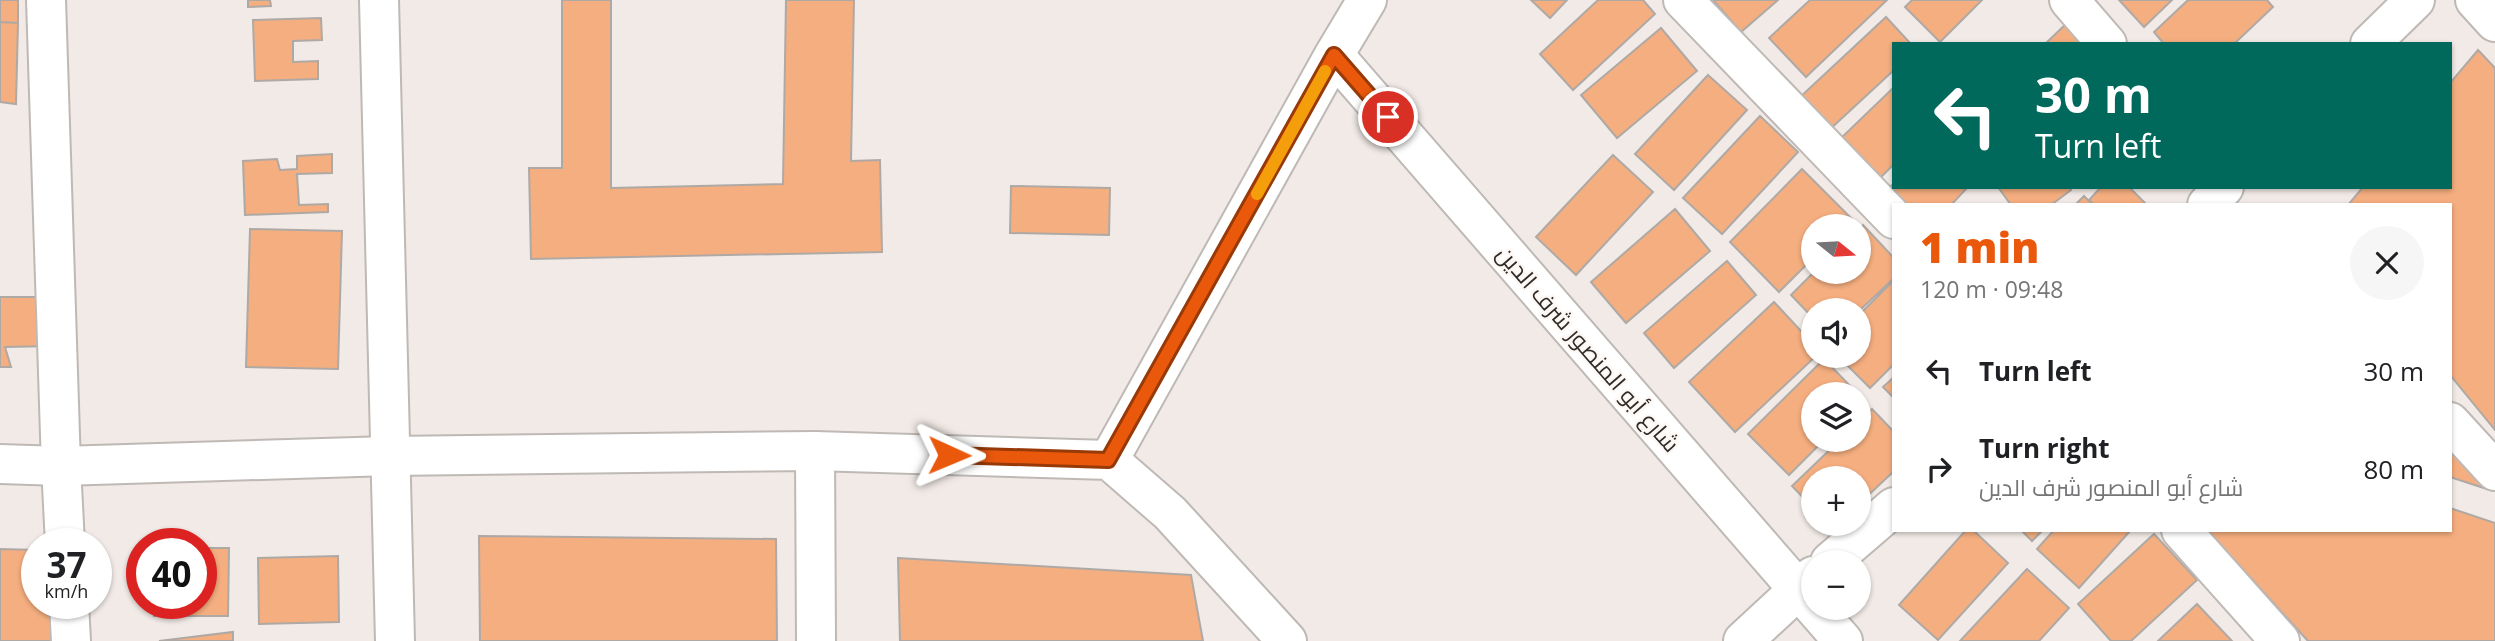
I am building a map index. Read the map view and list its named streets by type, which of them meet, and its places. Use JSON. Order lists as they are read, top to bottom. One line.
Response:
{"streets":{"street":["شارع أبو المنصور شرف الدين"]},"north":"right","page":{"turn":["30 m","Turn left"],"heading":["1 min","120 m · 09:48"],"map_buttons":["+","−"],"list":[{"name":"Turn left","value":"30 m"},{"name":"Turn right","note":"شارع أبو المنصور شرف الدين","value":"80 m"}],"speed":"37 km/h","limit":"40"}}
